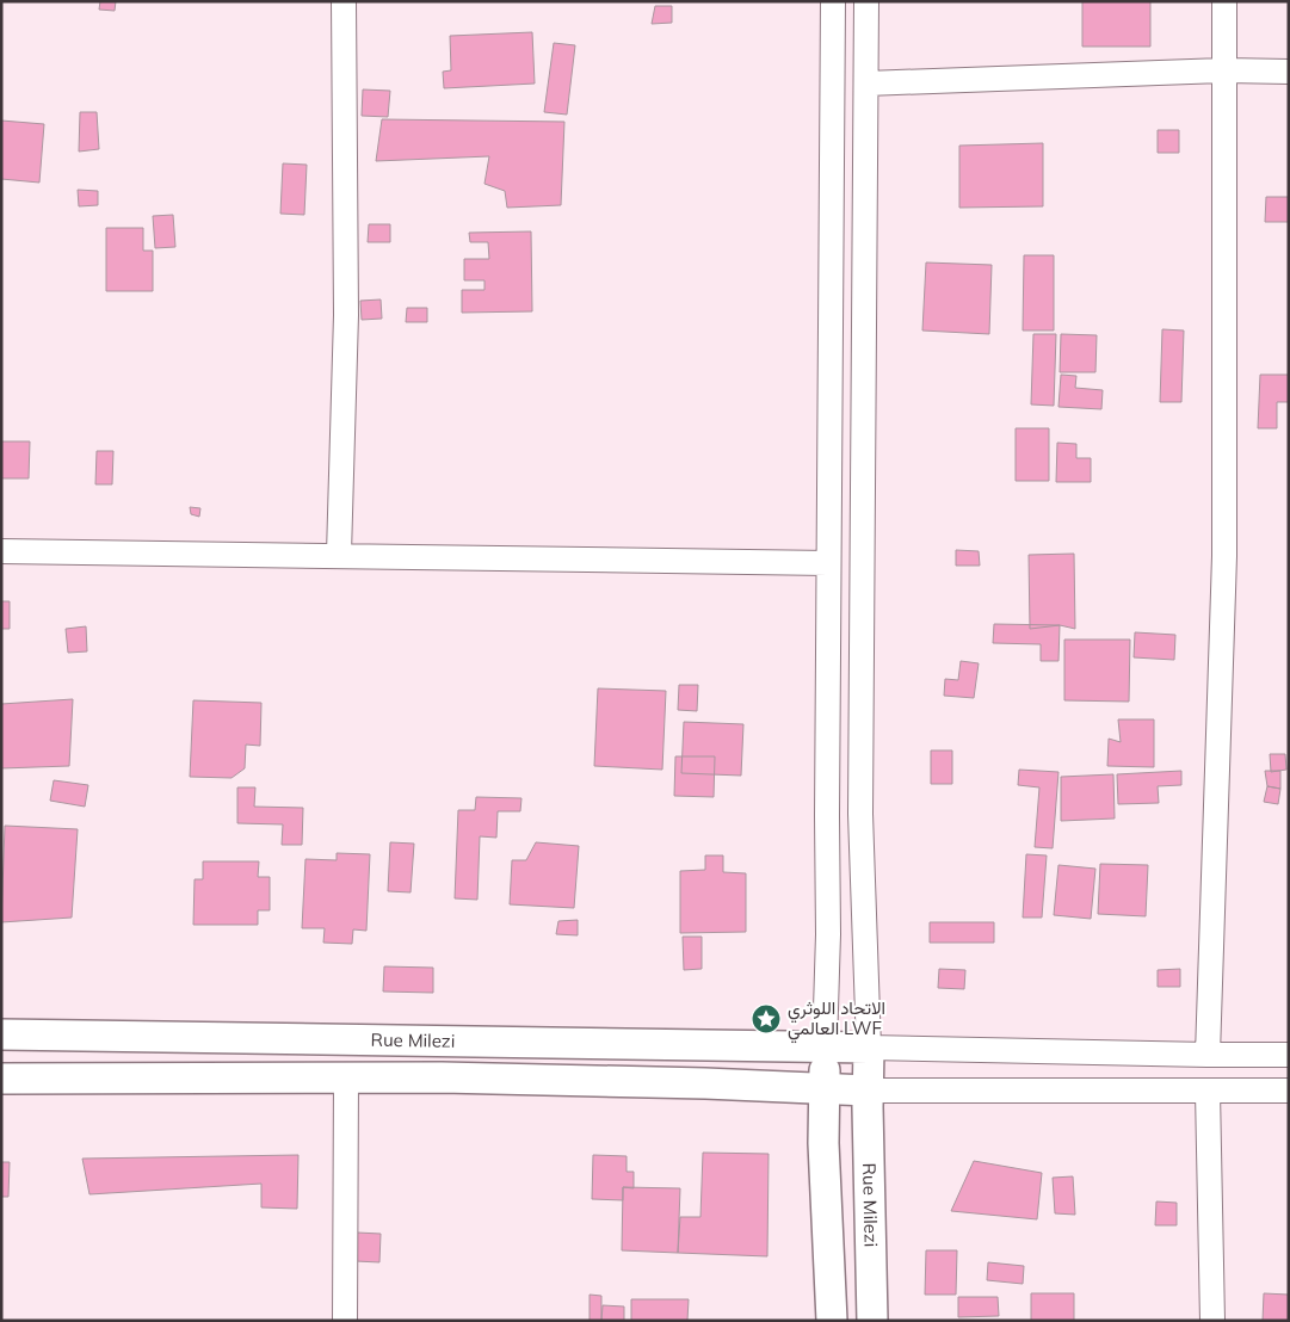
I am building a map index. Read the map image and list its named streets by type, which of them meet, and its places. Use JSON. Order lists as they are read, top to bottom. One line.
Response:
{"streets":{"street":["Rue Milezi"]},"places":{"place":["الاتحاد اللوثري العالمي LWF"]}}
